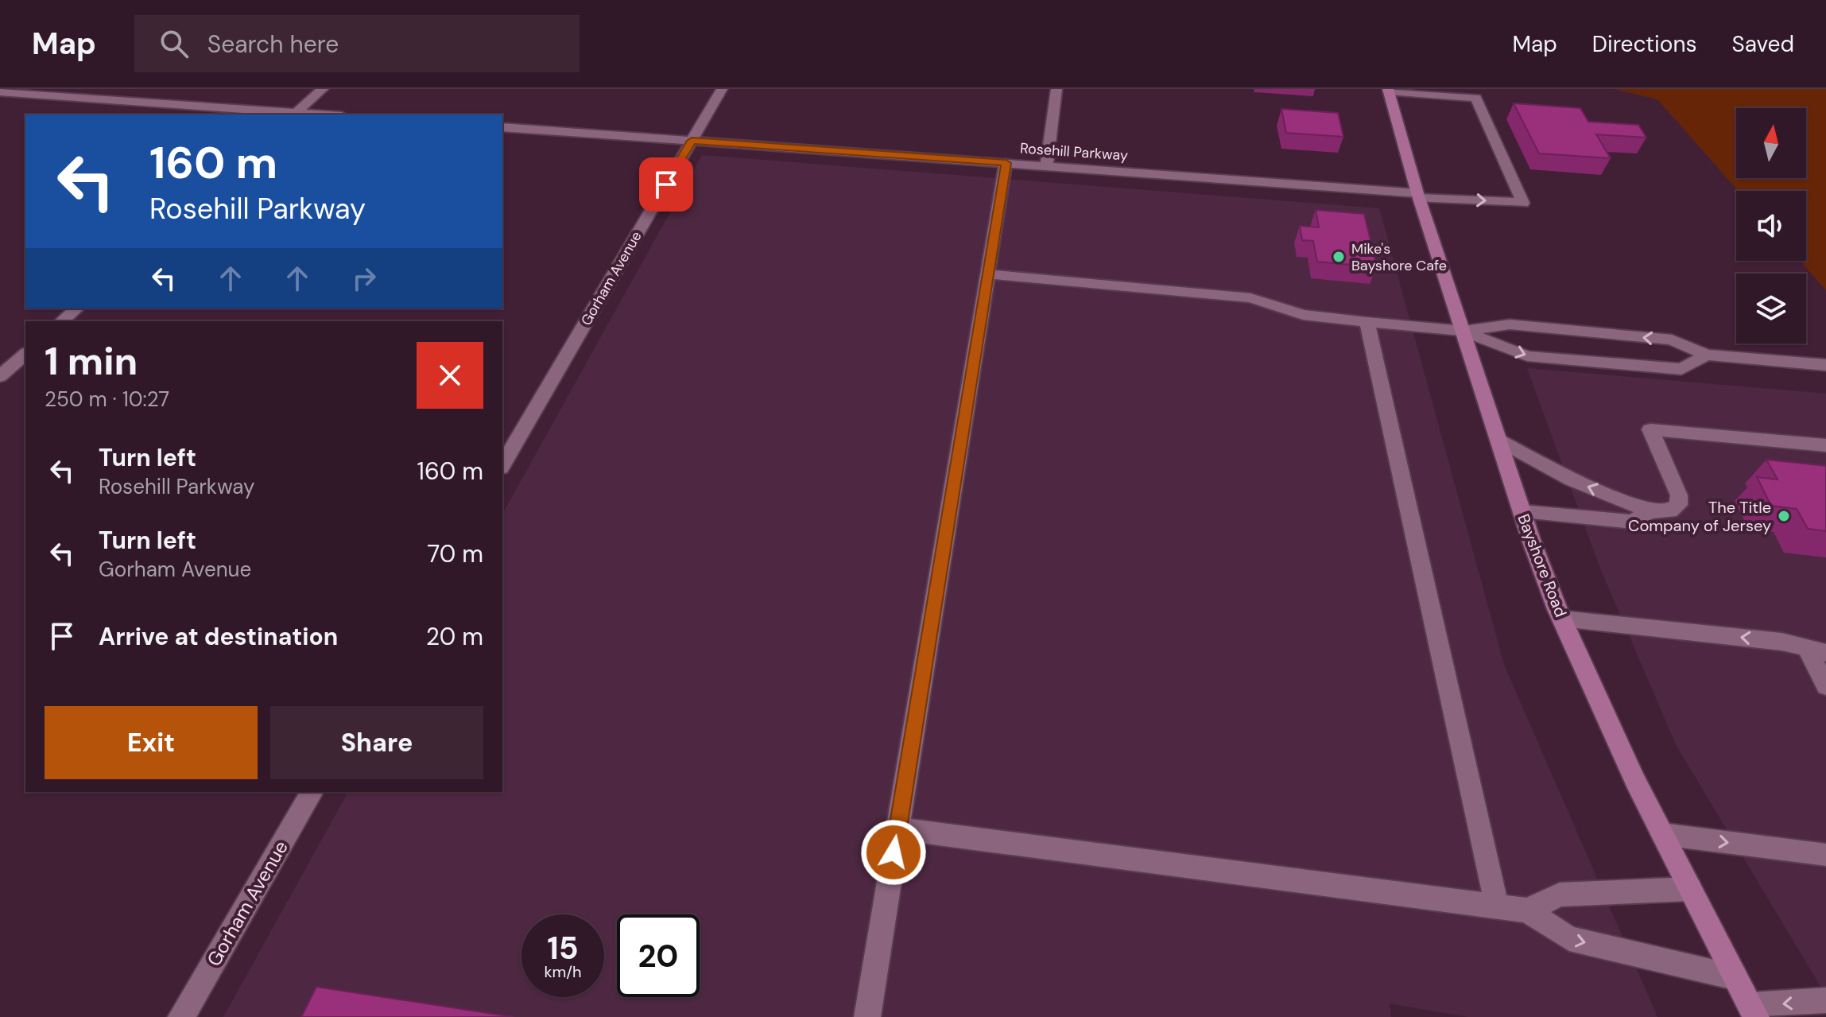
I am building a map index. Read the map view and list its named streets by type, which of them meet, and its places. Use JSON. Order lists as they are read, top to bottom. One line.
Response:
{"streets":{"main road":["Bayshore Road"],"street":["Rosehill Parkway","Gorham Avenue"]},"crossings":[["Rosehill Parkway","Gorham Avenue"],["Rosehill Parkway","Bayshore Road"]],"places":["Mike's Bayshore Cafe","The Title Company of Jersey"],"north":"top","page":{"header":"Map","search":"Search here","nav":["Map","Directions","Saved"],"turn":["160 m","Rosehill Parkway"],"heading":["1 min","250 m · 10:27"],"list":[{"name":"Turn left","note":"Rosehill Parkway","value":"160 m"},{"name":"Turn left","note":"Gorham Avenue","value":"70 m"},{"name":"Arrive at destination","value":"20 m"}],"buttons":["Exit","Share"],"speed":"15 km/h","limit":"20"}}
